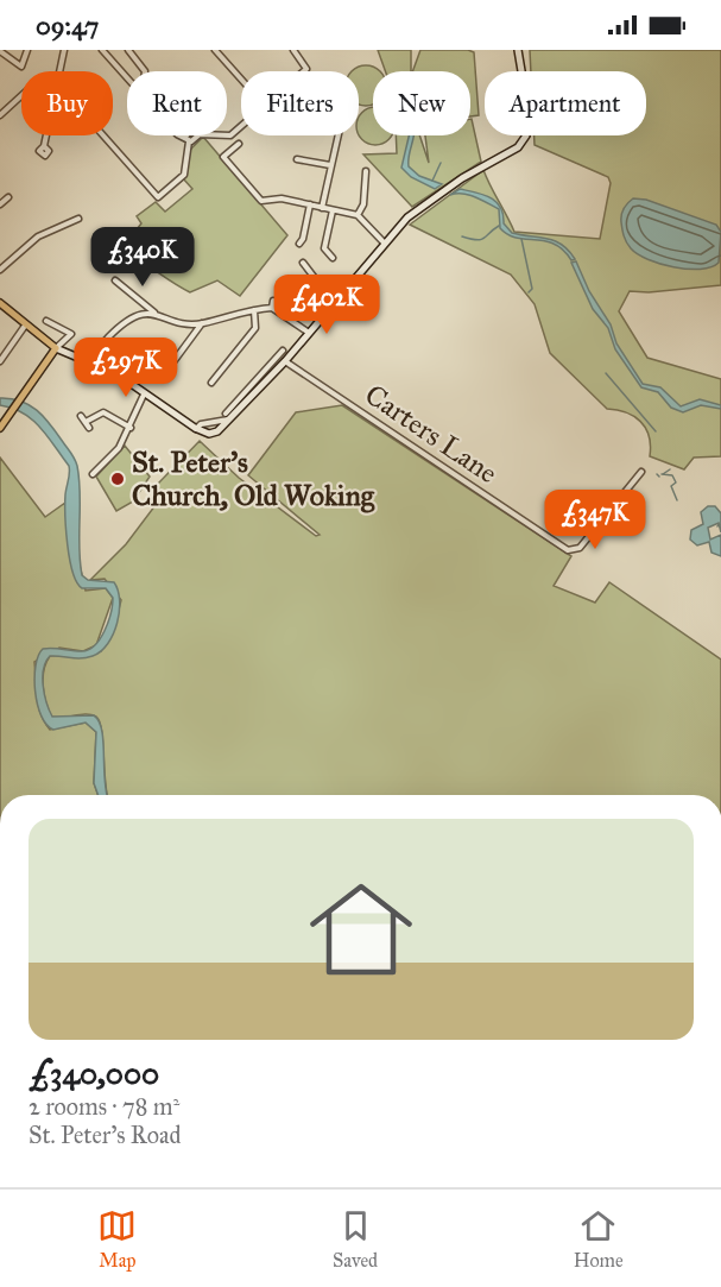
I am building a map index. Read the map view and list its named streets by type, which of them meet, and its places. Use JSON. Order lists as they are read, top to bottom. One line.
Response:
{"streets":{"street":["Carters Lane"]},"places":["St. Peter's Church, Old Woking"],"page":{"status":"09:47","chip":["Buy","Rent","Filters","New","Apartment"],"price":["£340K","£402K","£297K","£347K"],"list":[{"name":"£340,000","note":"2 rooms · 78 m² · St. Peter's Road"}],"tabs":["Map","Saved","Home"]}}
